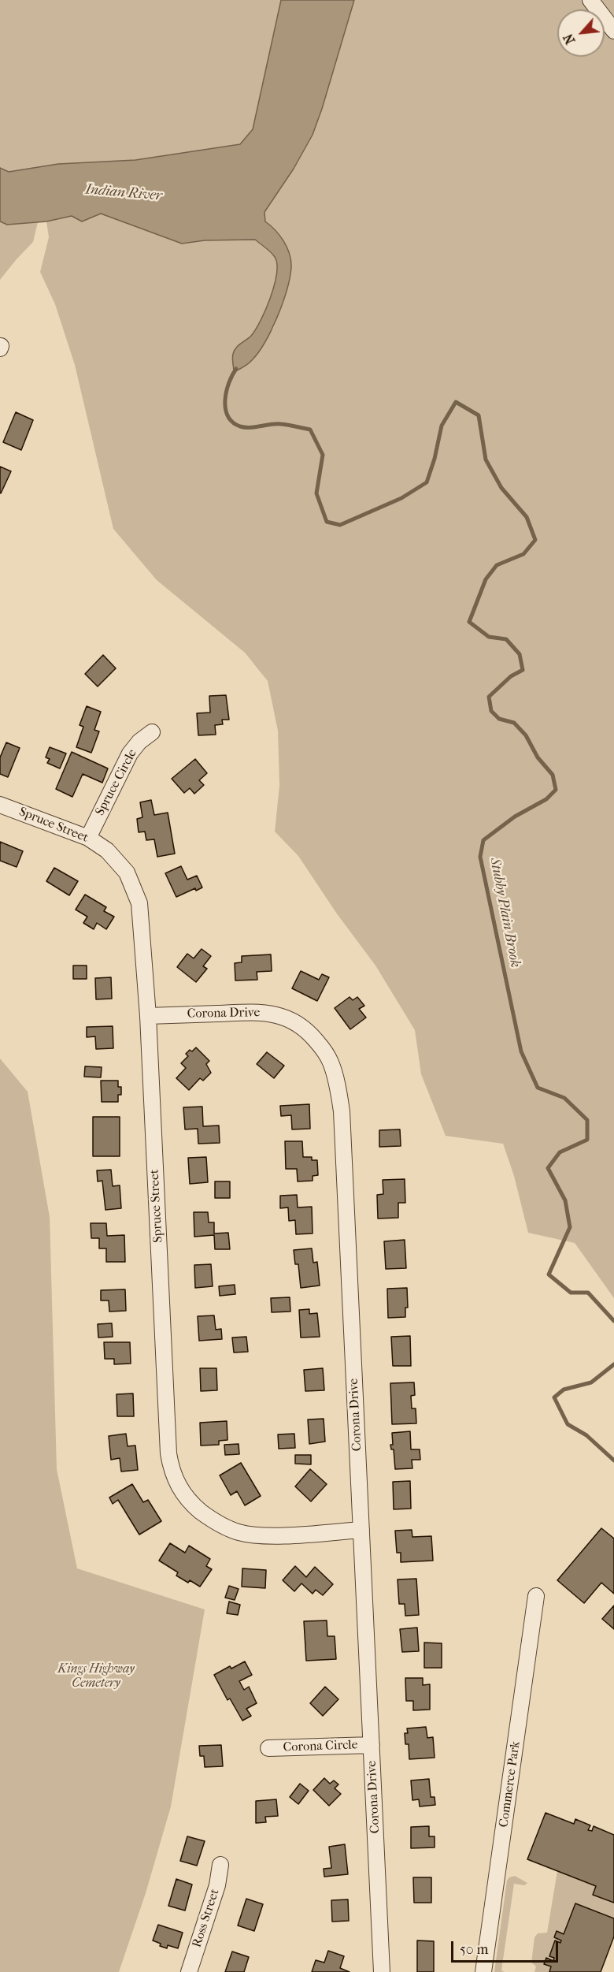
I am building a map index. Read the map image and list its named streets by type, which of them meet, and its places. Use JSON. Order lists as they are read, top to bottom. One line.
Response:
{"streets":{"street":["Spruce Circle","Spruce Street","Corona Drive","Corona Circle","Commerce Park","Ross Street"]},"crossings":[["Spruce Circle","Spruce Street"],["Spruce Street","Corona Drive"],["Corona Drive","Corona Circle"]],"water":["Indian River","Stubby Plain Brook"],"parks":["Kings Highway Cemetery"],"scale_bar":"50 m","north":"bottom left"}
